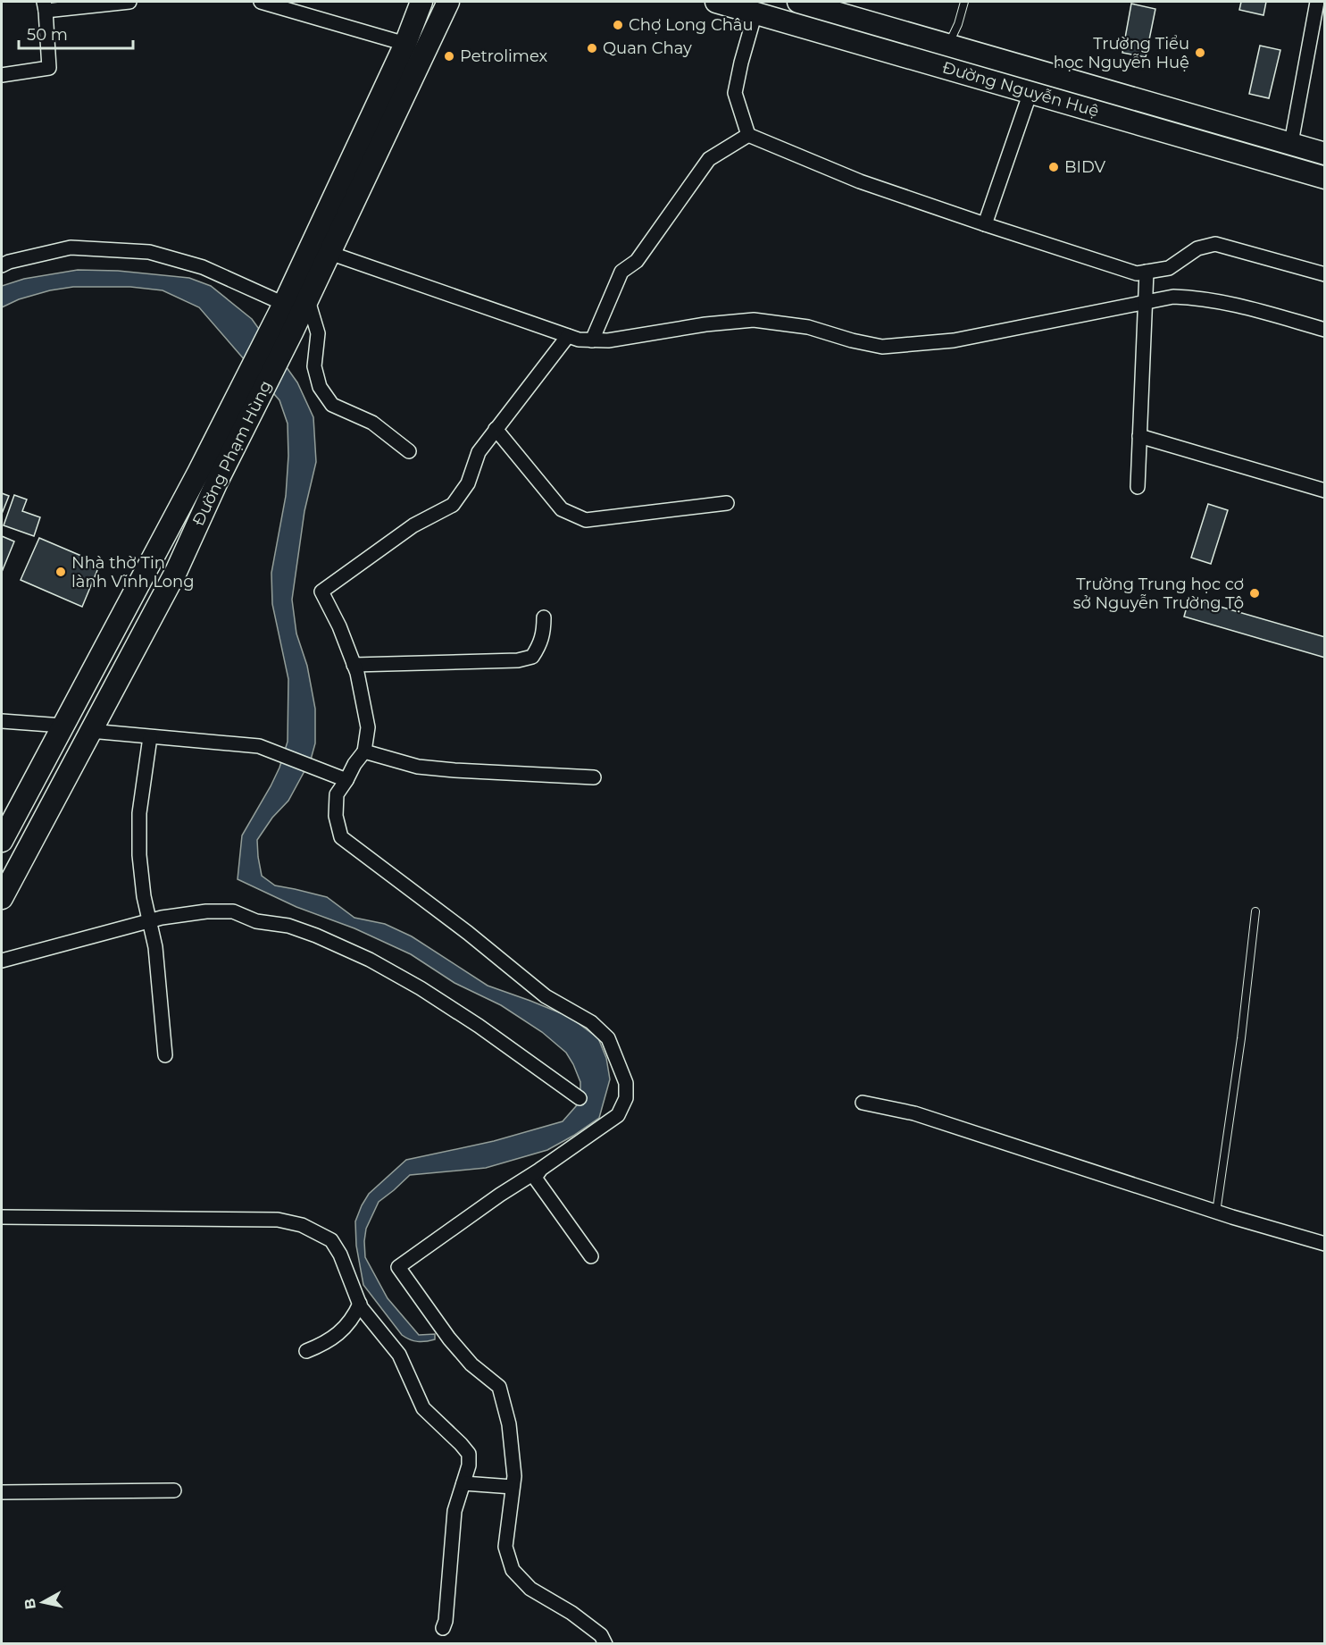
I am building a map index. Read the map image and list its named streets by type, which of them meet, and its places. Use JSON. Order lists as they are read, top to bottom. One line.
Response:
{"streets":{"main road":["Đường Nguyễn Huệ","Đường Phạm Hùng"]},"places":["Chợ Long Châu","Quan Chay","Trường Tiểu học Nguyễn Huệ","Petrolimex","BIDV","Nhà thờ Tin lành Vĩnh Long","Trường Trung học cơ sở Nguyễn Trường Tộ"],"scale_bar":"50 m","north":"left"}
